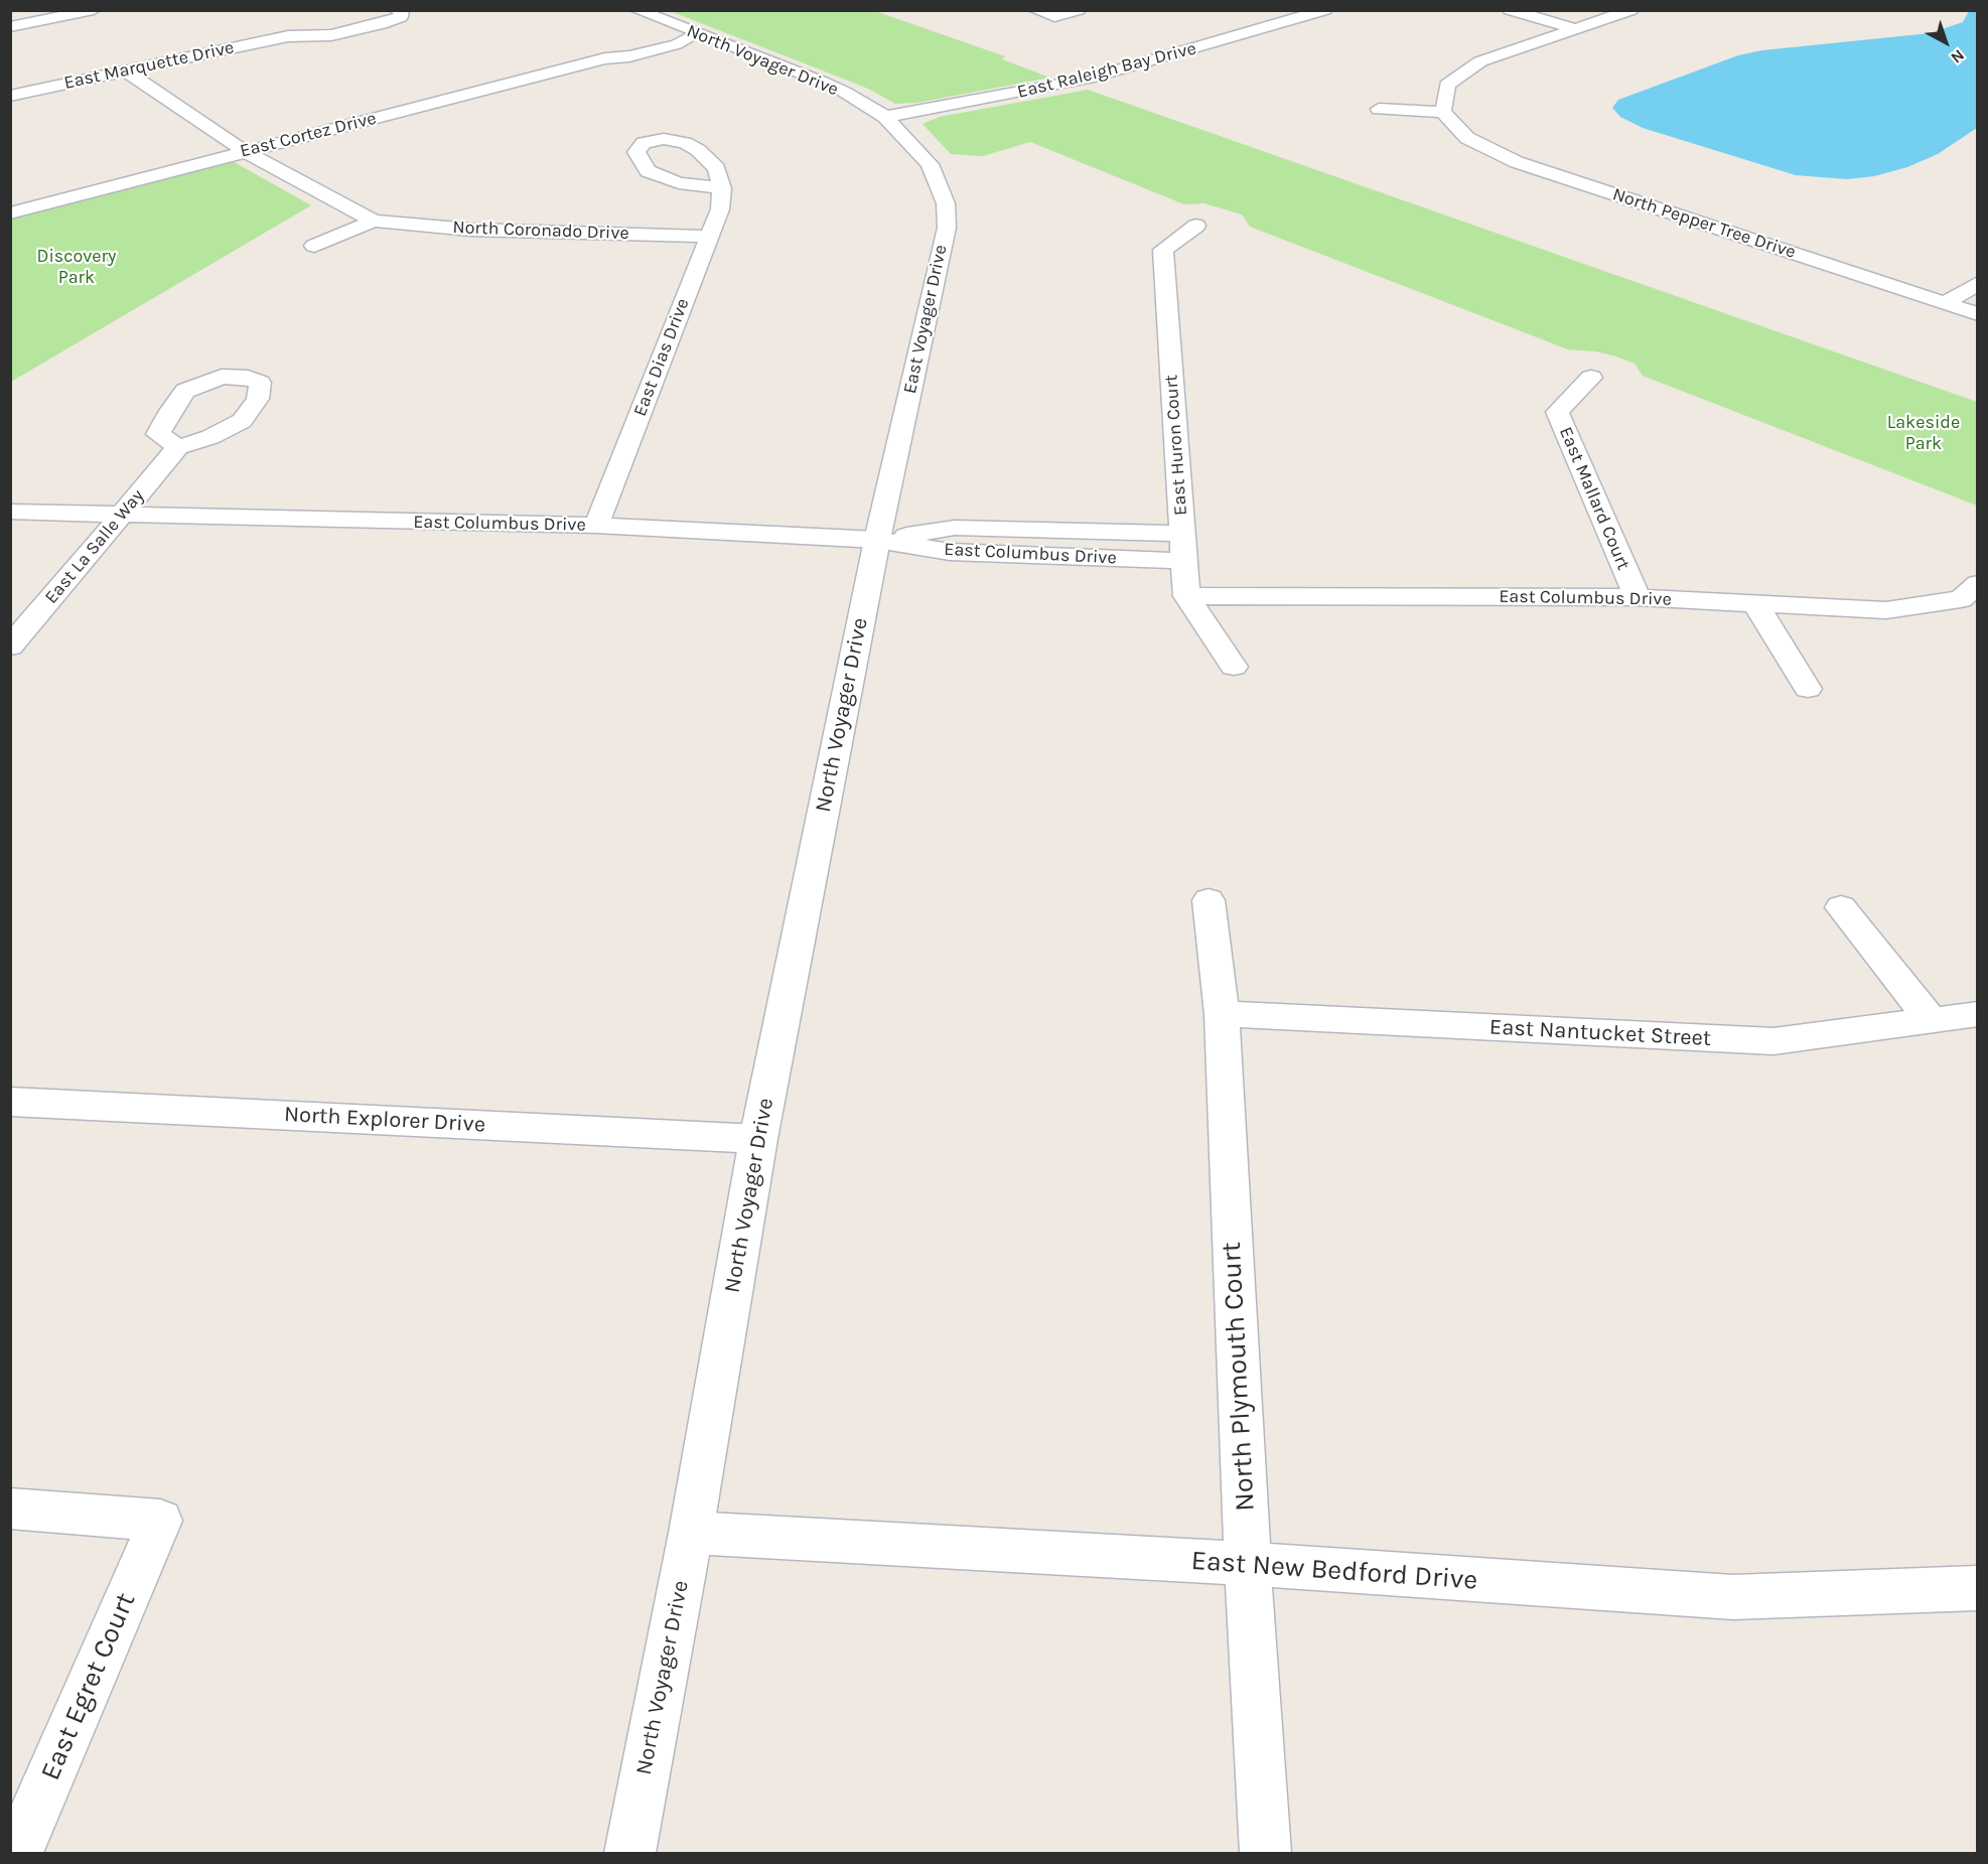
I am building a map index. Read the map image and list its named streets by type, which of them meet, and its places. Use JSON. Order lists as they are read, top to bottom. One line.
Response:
{"streets":{"street":["North Voyager Drive","East Marquette Drive","East Raleigh Bay Drive","East Cortez Drive","North Pepper Tree Drive","North Coronado Drive","East Voyager Drive","East Dias Drive","East Huron Court","East Mallard Court","East Columbus Drive","East La Salle Way","East Nantucket Street","North Explorer Drive","North Plymouth Court","East New Bedford Drive","East Egret Court"]},"crossings":[["North Voyager Drive","East Raleigh Bay Drive"],["North Voyager Drive","East Cortez Drive"],["North Voyager Drive","East Voyager Drive"],["North Voyager Drive","East Columbus Drive"],["North Voyager Drive","North Explorer Drive"],["North Voyager Drive","East New Bedford Drive"],["East Marquette Drive","North Coronado Drive"],["East Raleigh Bay Drive","East Voyager Drive"],["East Cortez Drive","North Coronado Drive"],["North Coronado Drive","East Dias Drive"],["East Voyager Drive","East Columbus Drive"],["East Dias Drive","East Columbus Drive"],["East Huron Court","East Columbus Drive"],["East Mallard Court","East Columbus Drive"],["East Columbus Drive","East La Salle Way"],["East Nantucket Street","North Plymouth Court"],["North Plymouth Court","East New Bedford Drive"]],"parks":["Discovery Park","Lakeside Park"],"north":"bottom right"}
